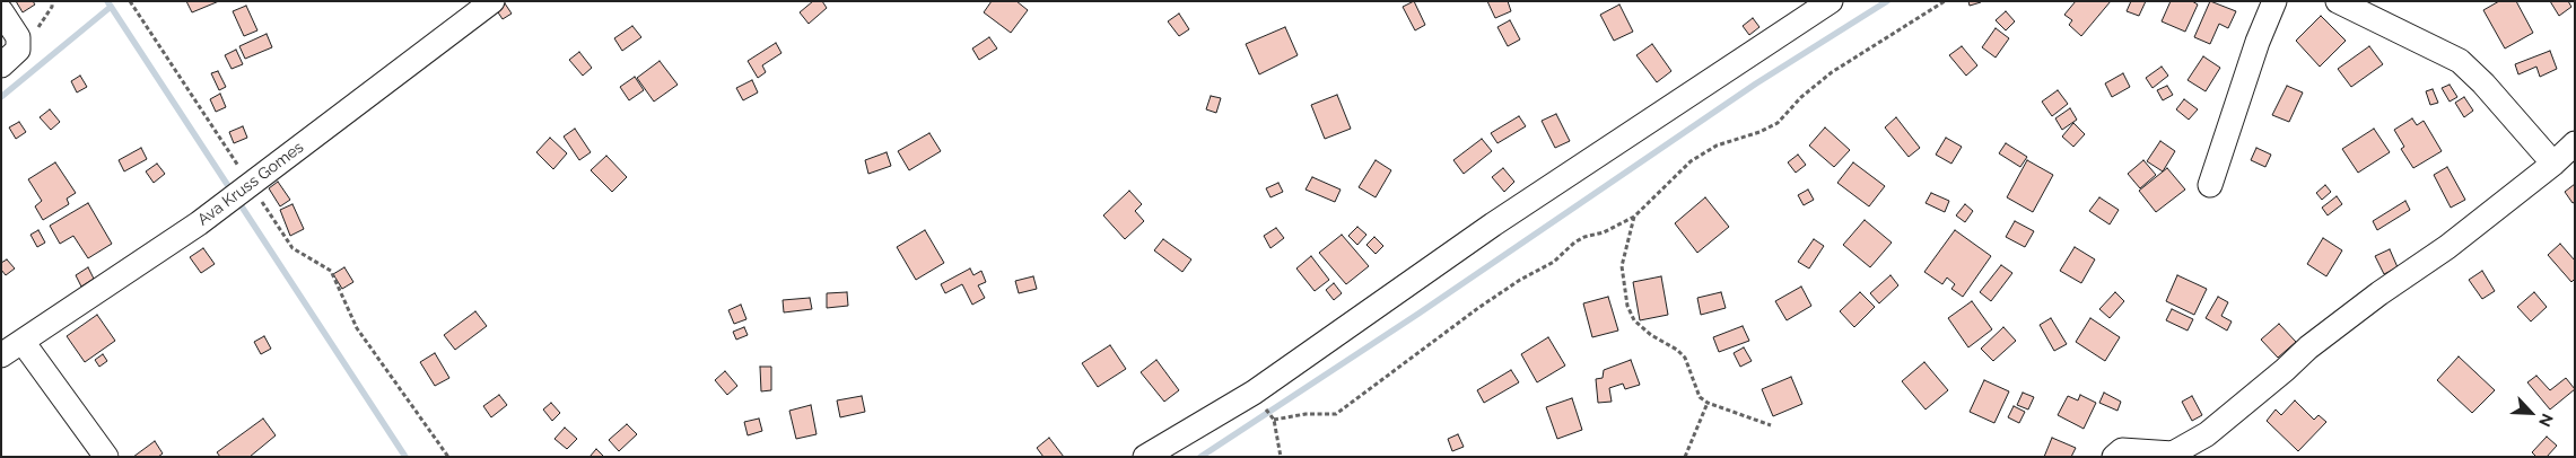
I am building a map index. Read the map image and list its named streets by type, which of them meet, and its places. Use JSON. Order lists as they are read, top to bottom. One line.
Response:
{"streets":{"street":["Ava Kruss Gomes"]},"north":"bottom right"}
